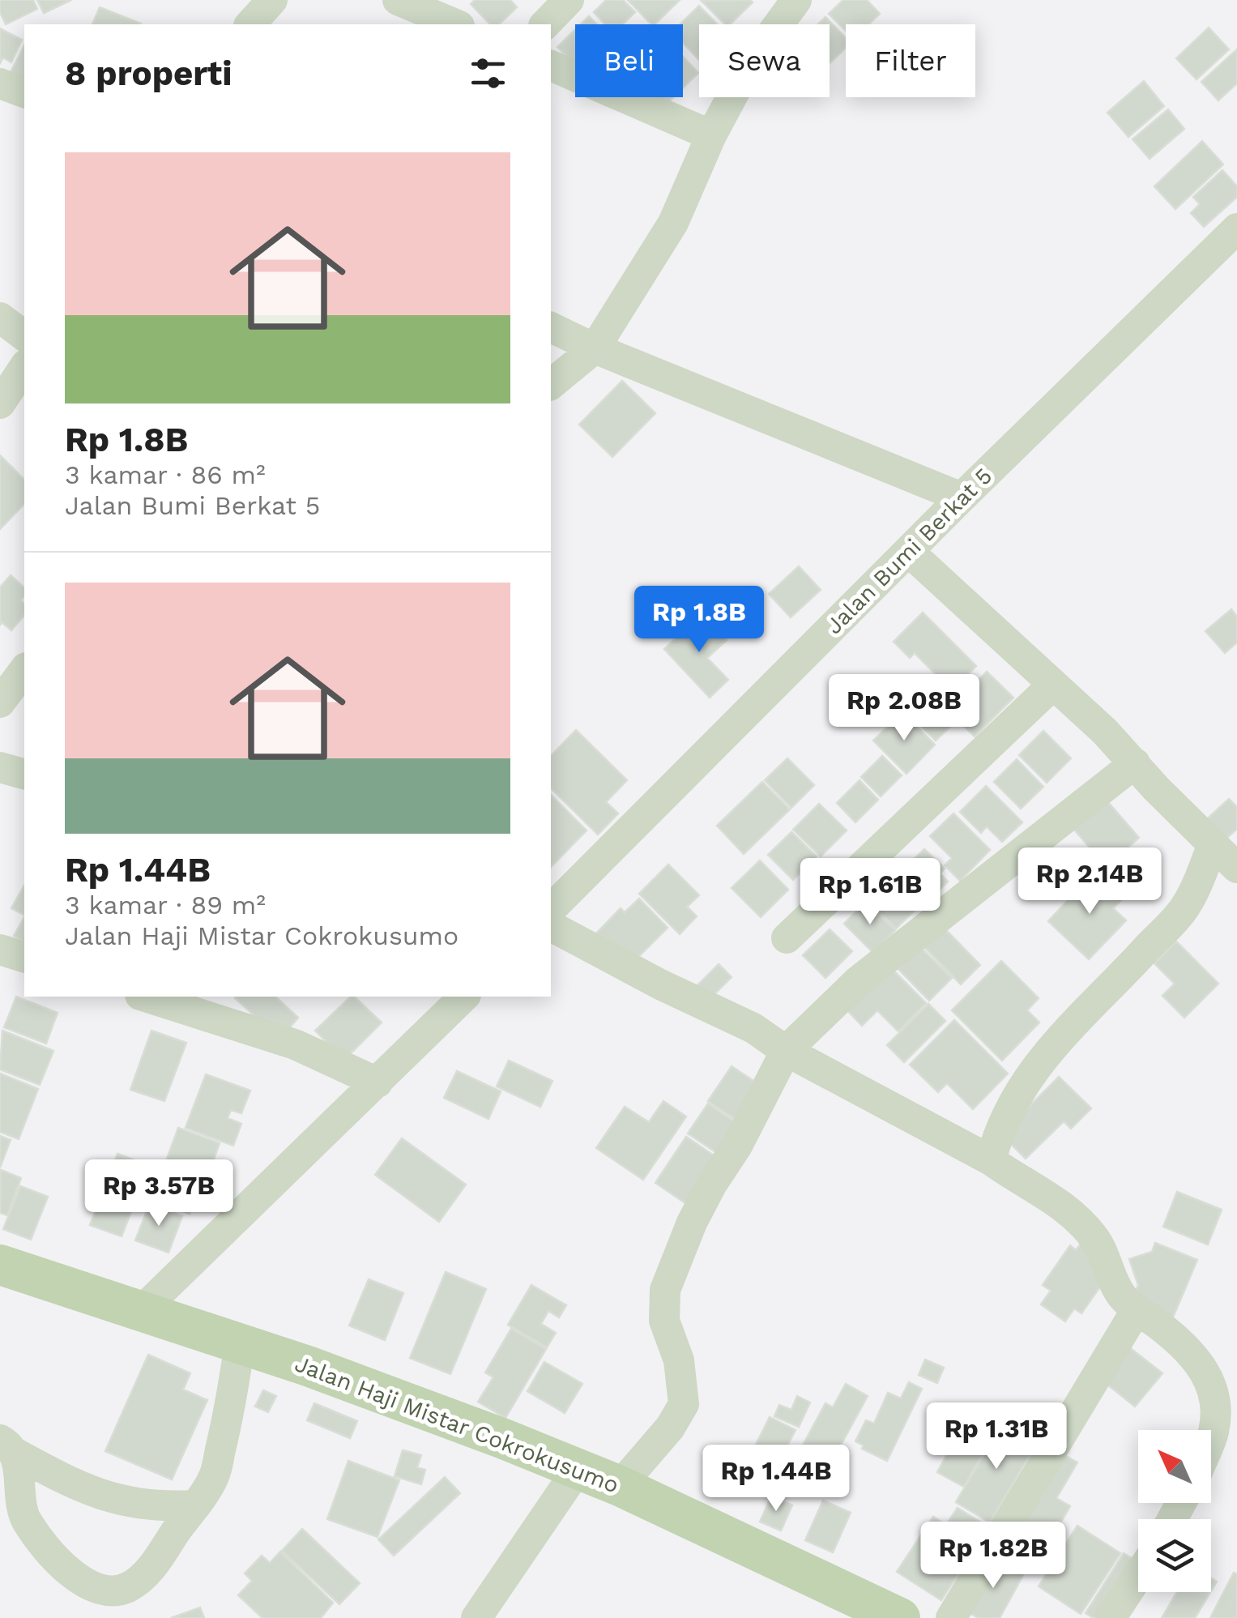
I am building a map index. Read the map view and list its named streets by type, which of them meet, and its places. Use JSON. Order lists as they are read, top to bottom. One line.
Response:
{"streets":{"main road":["Jalan Haji Mistar Cokrokusumo"],"street":["Jalan Bumi Berkat 5"]},"north":"top left","page":{"chip":["Beli","Sewa","Filter"],"heading":"8 properti","list":[{"name":"Rp 1.8B","note":"3 kamar · 86 m² · Jalan Bumi Berkat 5"},{"name":"Rp 1.44B","note":"3 kamar · 89 m² · Jalan Haji Mistar Cokrokusumo"}],"price":["Rp 1.8B","Rp 2.08B","Rp 2.14B","Rp 1.61B","Rp 3.57B","Rp 1.31B","Rp 1.44B","Rp 1.82B"]}}
